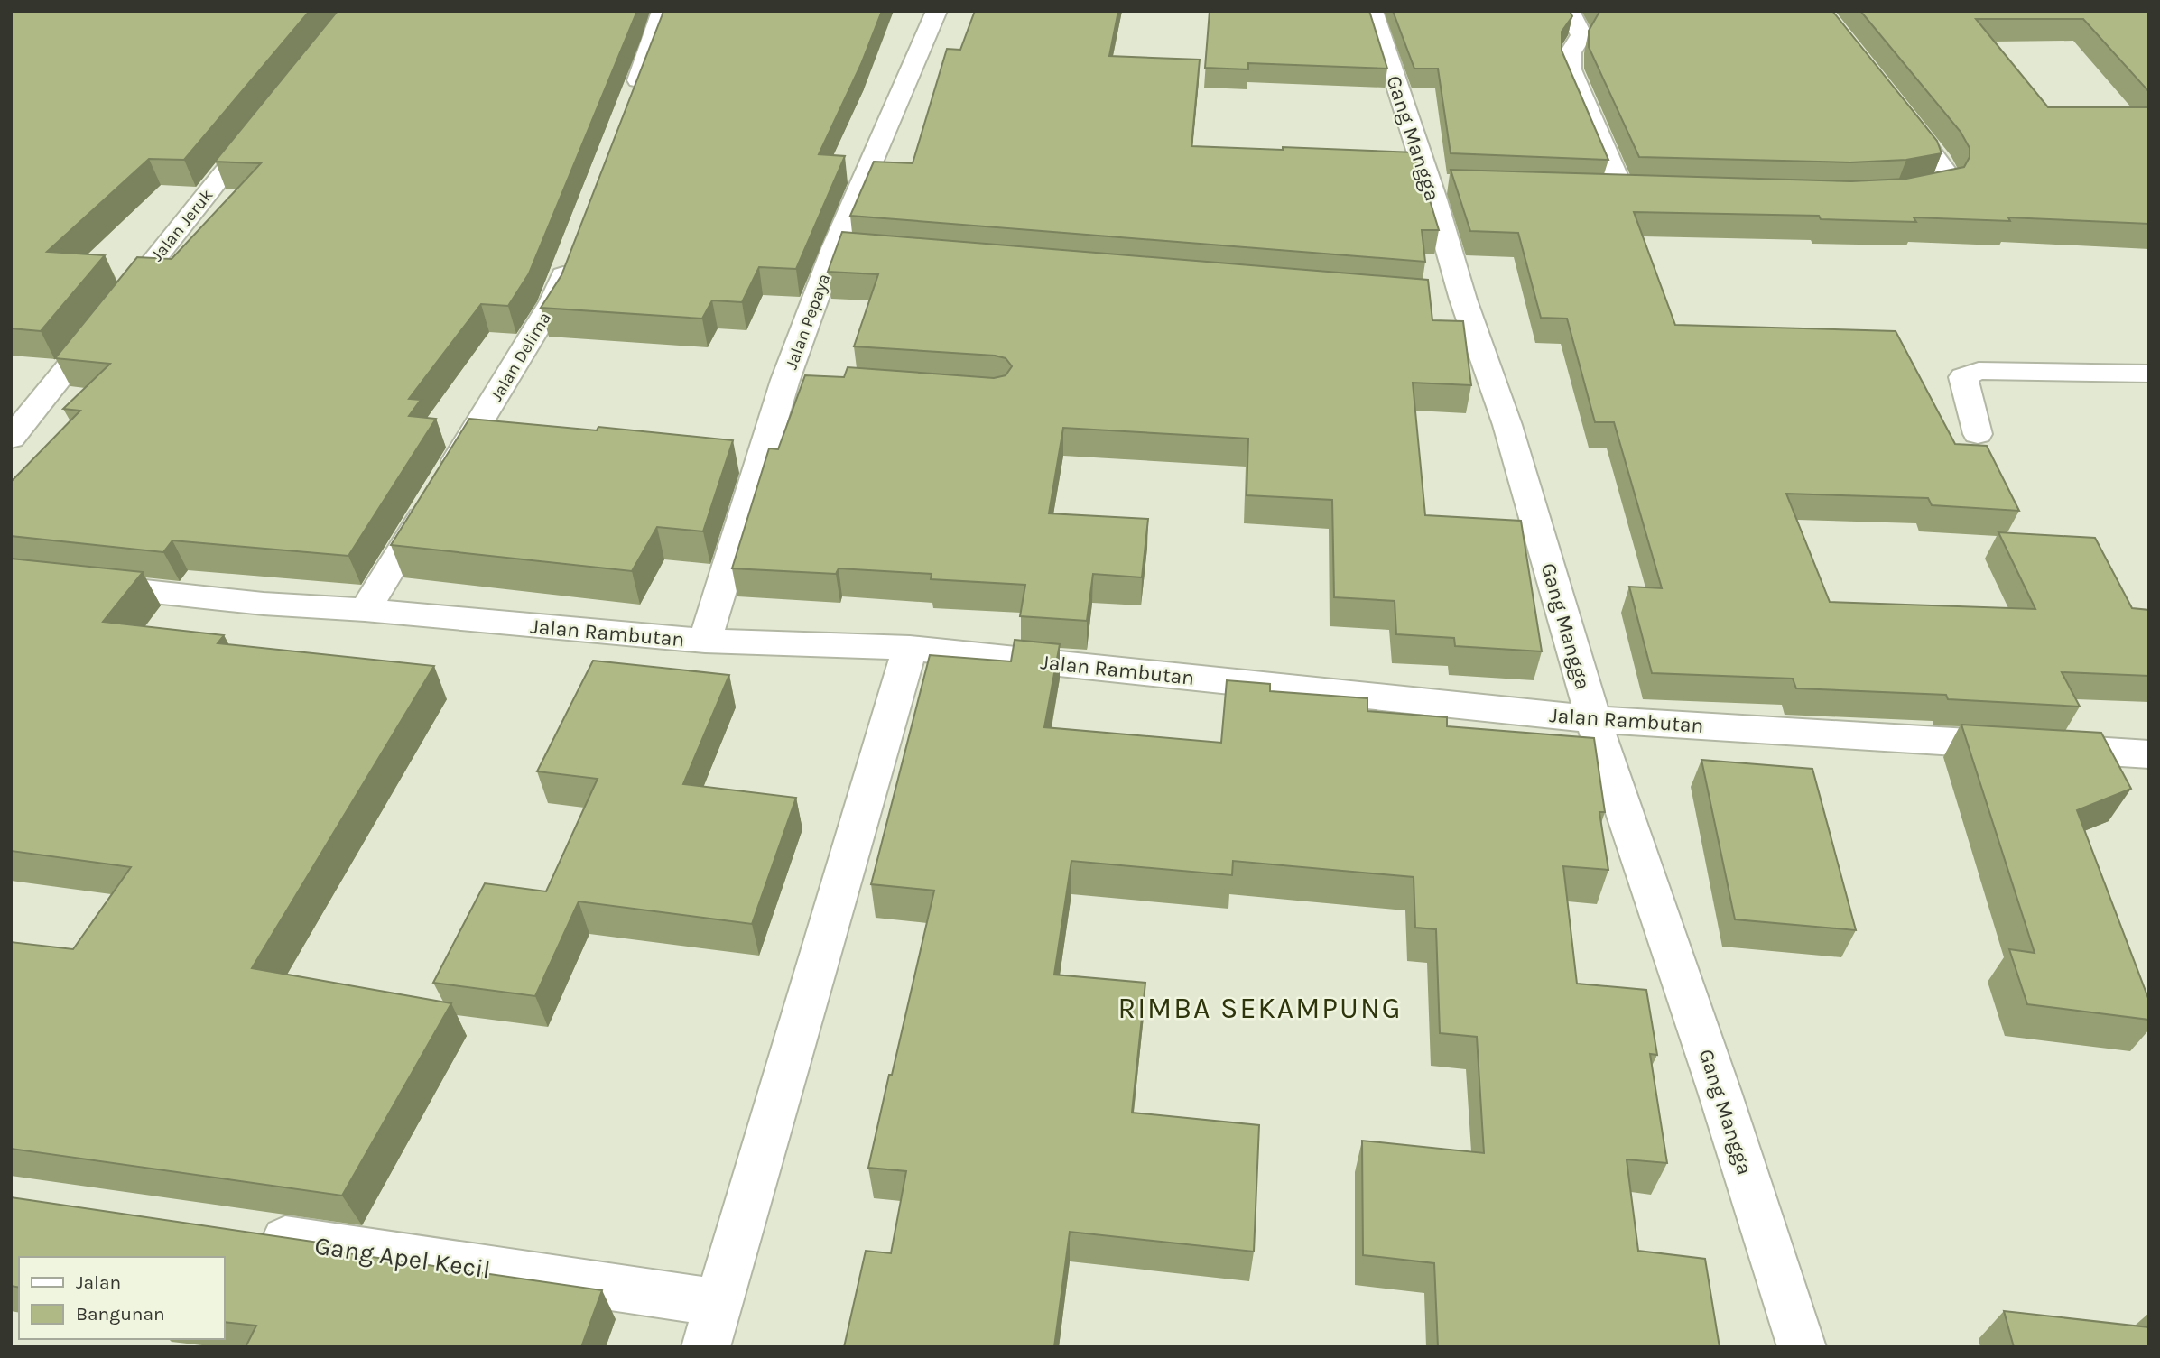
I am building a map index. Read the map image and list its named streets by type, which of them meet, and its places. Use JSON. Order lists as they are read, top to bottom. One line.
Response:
{"streets":{"street":["Gang Mangga","Jalan Jeruk","Jalan Pepaya","Jalan Delima","Jalan Rambutan","Gang Apel Kecil"]},"crossings":[["Gang Mangga","Jalan Rambutan"],["Jalan Pepaya","Jalan Rambutan"],["Jalan Delima","Jalan Rambutan"]],"districts":["RIMBA SEKAMPUNG"],"legend":["Jalan","Bangunan"]}
